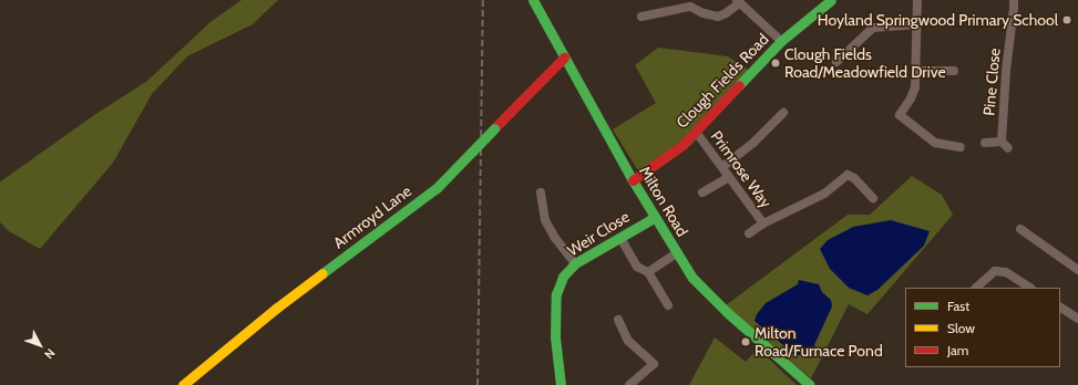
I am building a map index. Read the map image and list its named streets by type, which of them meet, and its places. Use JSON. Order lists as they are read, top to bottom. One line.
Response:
{"streets":{"street":["Clough Fields Road","Pine Close","Primrose Way","Milton Road","Armroyd Lane","Weir Close"]},"crossings":[["Clough Fields Road","Primrose Way"],["Clough Fields Road","Milton Road"],["Milton Road","Armroyd Lane"],["Milton Road","Weir Close"]],"places":["Hoyland Springwood Primary School","Clough Fields Road/Meadowfield Drive","Milton Road/Furnace Pond"],"legend":["Fast","Slow","Jam"],"north":"bottom right"}
